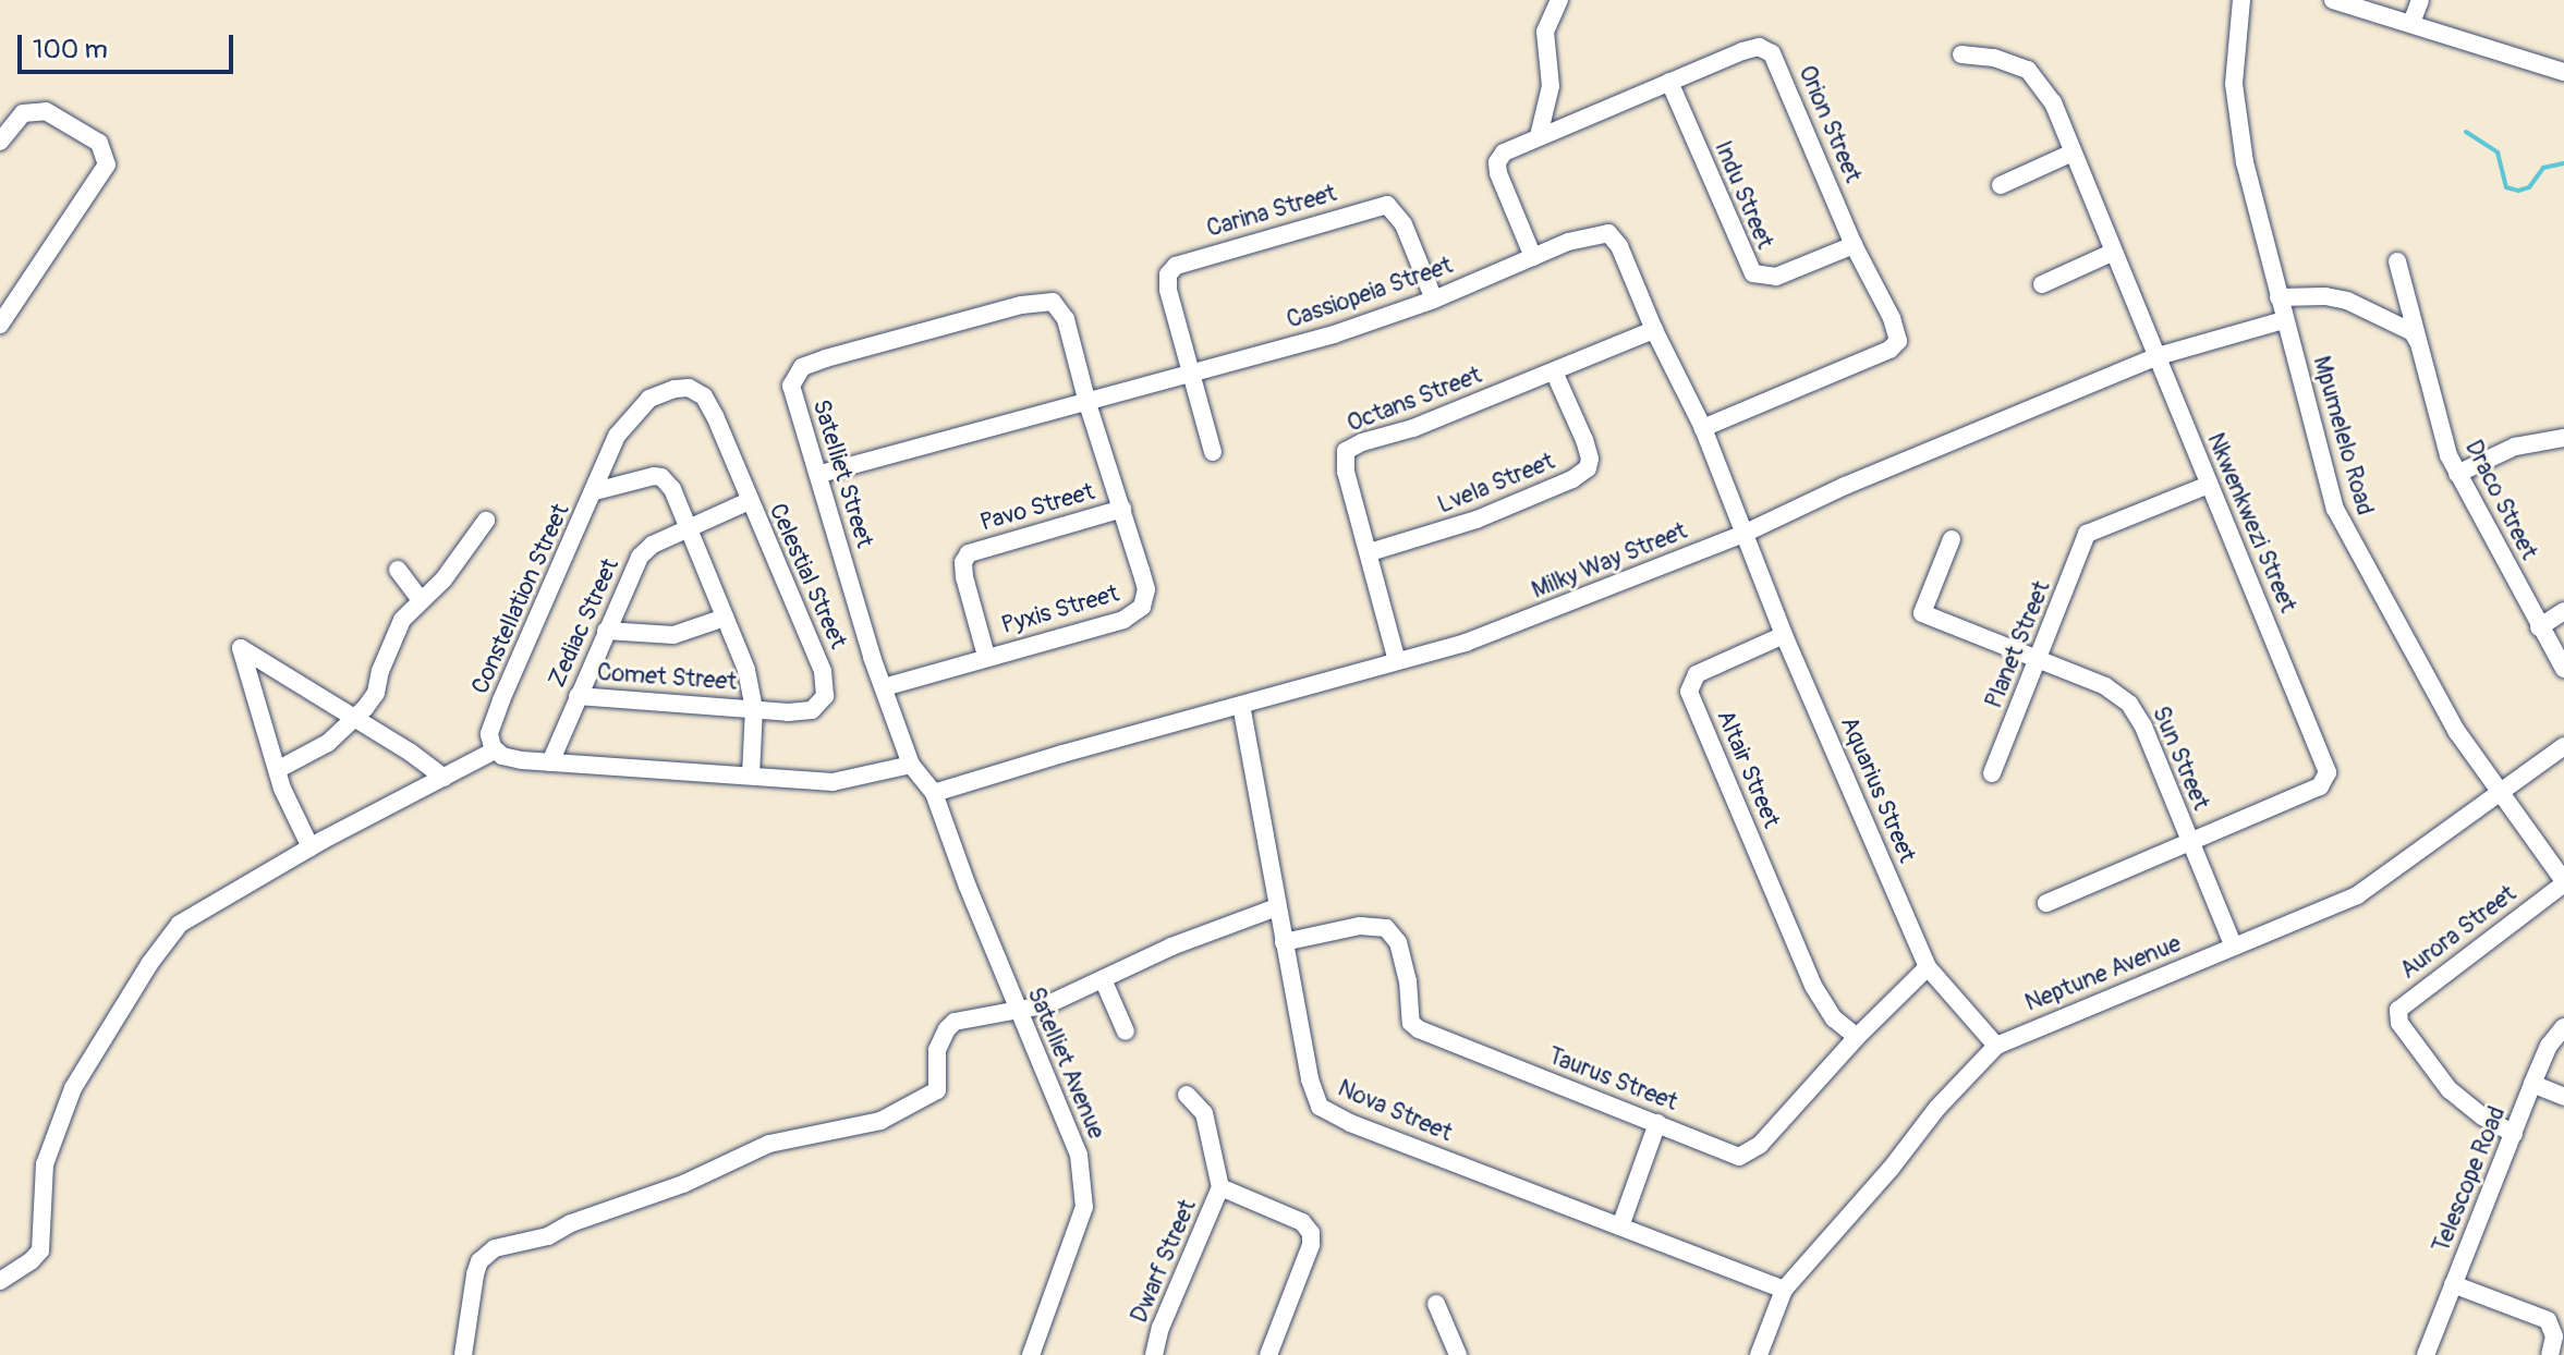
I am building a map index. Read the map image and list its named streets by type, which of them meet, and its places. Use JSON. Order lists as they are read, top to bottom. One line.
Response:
{"streets":{"street":["Orion Street","Indu Street","Carina Street","Cassiopeia Street","Octans Street","Mpumelelo Road","Satelliet Street","Lvela Street","Draco Street","Pavo Street","Nkwenkwezi Street","Milky Way Street","Celestial Street","Constellation Street","Pyxis Street","Zediac Street","Planet Street","Comet Street","Sun Street","Altair Street","Aquarius Street","Aurora Street","Neptune Avenue","Satelliet Avenue","Taurus Street","Nova Street","Telescope Road","Dwarf Street"]},"crossings":[["Orion Street","Indu Street"],["Orion Street","Cassiopeia Street"],["Carina Street","Cassiopeia Street"],["Cassiopeia Street","Octans Street"],["Cassiopeia Street","Satelliet Street"],["Cassiopeia Street","Milky Way Street"],["Cassiopeia Street","Pyxis Street"],["Cassiopeia Street","Aquarius Street"],["Octans Street","Lvela Street"],["Octans Street","Milky Way Street"],["Mpumelelo Road","Milky Way Street"],["Mpumelelo Road","Aurora Street"],["Mpumelelo Road","Neptune Avenue"],["Satelliet Street","Milky Way Street"],["Satelliet Street","Pyxis Street"],["Satelliet Street","Satelliet Avenue"],["Pavo Street","Pyxis Street"],["Nkwenkwezi Street","Milky Way Street"],["Nkwenkwezi Street","Planet Street"],["Nkwenkwezi Street","Sun Street"],["Milky Way Street","Aquarius Street"],["Milky Way Street","Satelliet Avenue"],["Milky Way Street","Nova Street"],["Celestial Street","Constellation Street"],["Celestial Street","Zediac Street"],["Celestial Street","Comet Street"],["Constellation Street","Zediac Street"],["Constellation Street","Comet Street"],["Zediac Street","Comet Street"],["Planet Street","Sun Street"],["Sun Street","Neptune Avenue"],["Altair Street","Aquarius Street"],["Altair Street","Taurus Street"],["Aquarius Street","Neptune Avenue"],["Aquarius Street","Taurus Street"],["Aurora Street","Telescope Road"],["Neptune Avenue","Nova Street"],["Taurus Street","Nova Street"]],"scale_bar":"100 m"}
